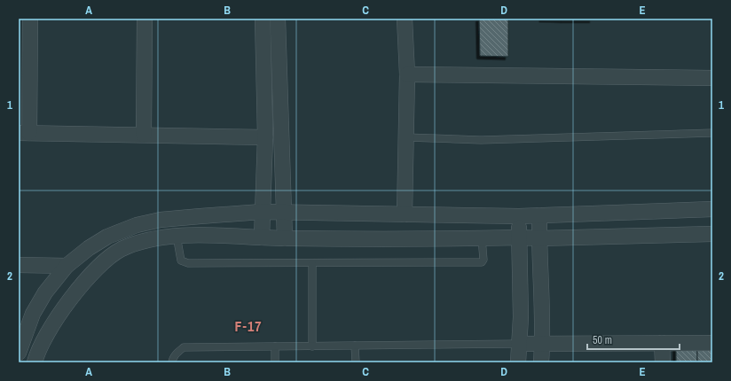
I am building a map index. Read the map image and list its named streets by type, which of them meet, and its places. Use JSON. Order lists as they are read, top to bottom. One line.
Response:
{"districts":["F-17"],"scale_bar":"50 m","grid":{"columns":["A","B","C","D","E"],"rows":["1","2"]}}
